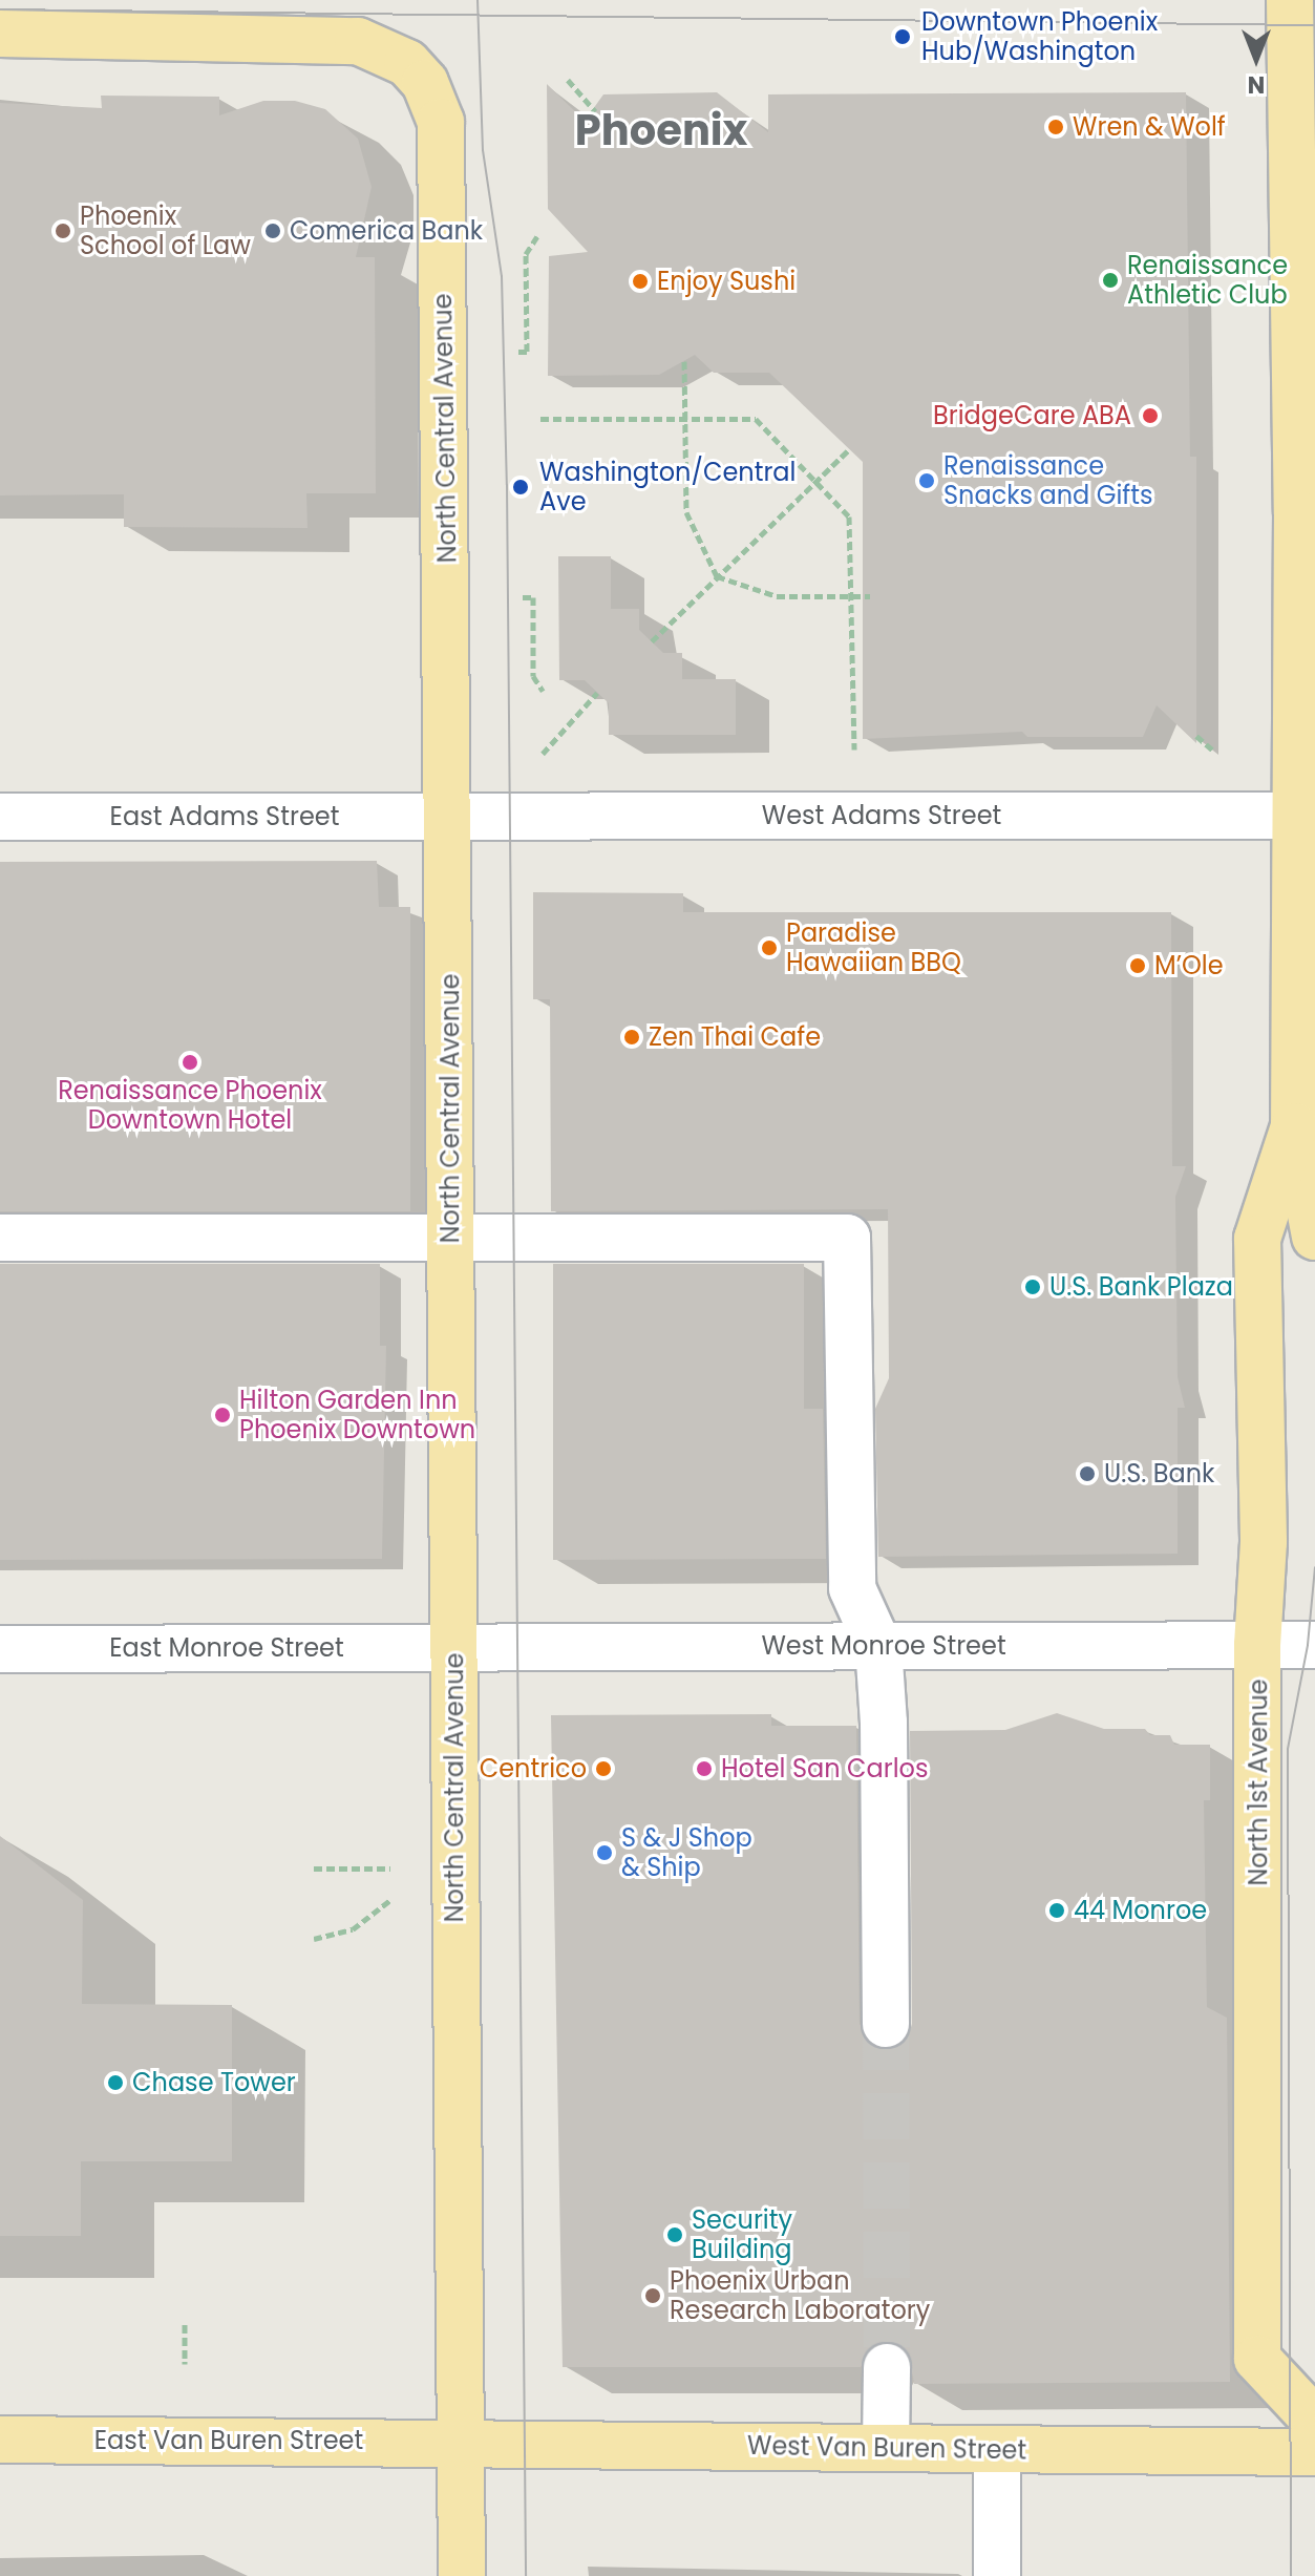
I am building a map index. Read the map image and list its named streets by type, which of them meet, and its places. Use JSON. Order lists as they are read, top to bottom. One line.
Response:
{"streets":{"main road":["North Central Avenue","North 1st Avenue","East Van Buren Street","West Van Buren Street"],"street":["West Adams Street","East Adams Street","West Monroe Street","East Monroe Street"]},"crossings":[["North Central Avenue","West Adams Street"],["North Central Avenue","East Adams Street"],["North Central Avenue","West Monroe Street"],["North Central Avenue","East Monroe Street"],["North Central Avenue","East Van Buren Street"],["North Central Avenue","West Van Buren Street"],["West Adams Street","East Adams Street"],["West Adams Street","North 1st Avenue"],["West Monroe Street","East Monroe Street"],["West Monroe Street","North 1st Avenue"],["East Van Buren Street","West Van Buren Street"]],"districts":["Phoenix"],"places":["Downtown Phoenix Hub/Washington","Wren & Wolf","Phoenix School of Law","Comerica Bank","Renaissance Athletic Club","Enjoy Sushi","BridgeCare ABA","Renaissance Snacks and Gifts","Washington/Central Ave","Paradise Hawaiian BBQ","M’Ole","Zen Thai Cafe","Renaissance Phoenix Downtown Hotel","U.S. Bank Plaza","Hilton Garden Inn Phoenix Downtown","U.S. Bank","Centrico","Hotel San Carlos","S & J Shop & Ship","44 Monroe","Chase Tower","Security Building","Phoenix Urban Research Laboratory"],"north":"bottom"}
